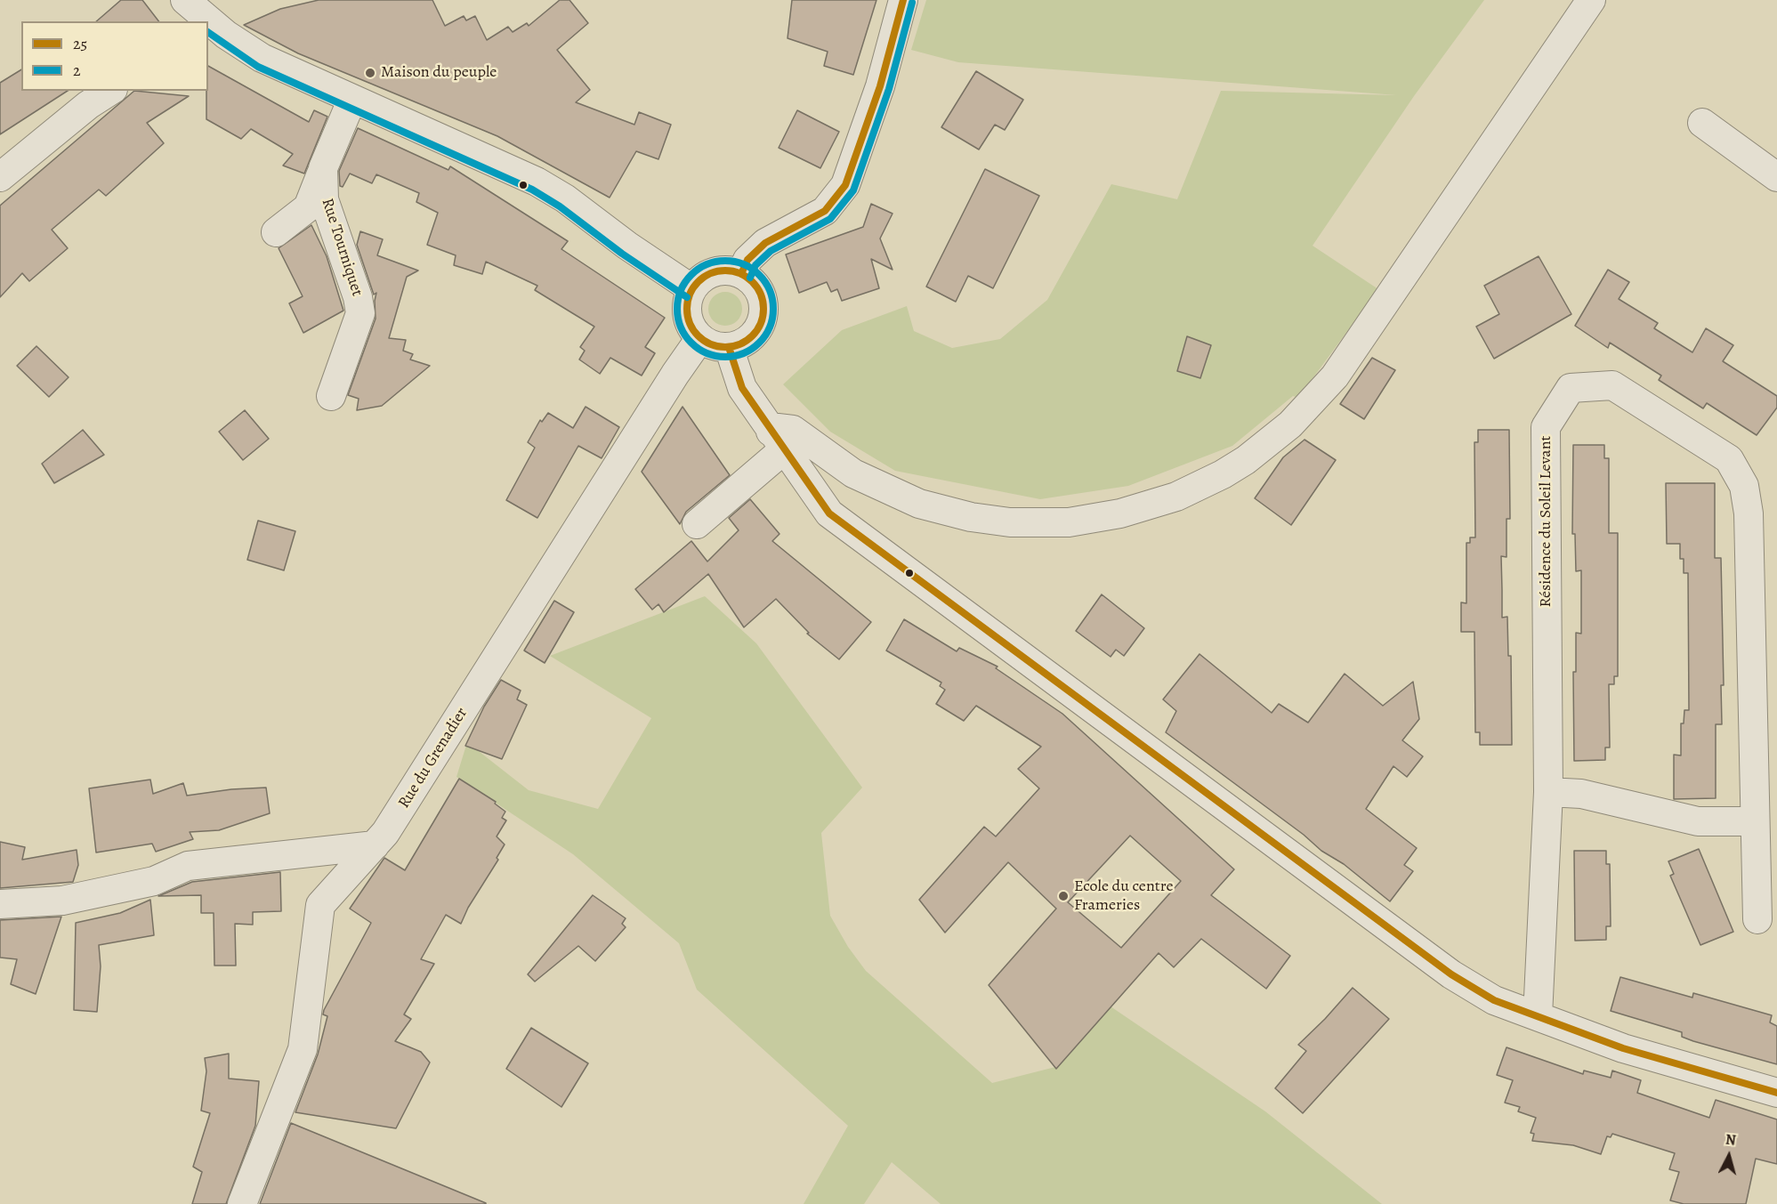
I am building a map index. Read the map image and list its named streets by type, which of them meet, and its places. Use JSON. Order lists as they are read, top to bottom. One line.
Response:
{"streets":{"street":["Rue Tourniquet","Résidence du Soleil Levant","Rue du Grenadier"]},"places":["Maison du peuple","Ecole du centre Frameries"],"lines":["transit line 25","transit line 2"],"legend":["25","2"],"north":"top"}
